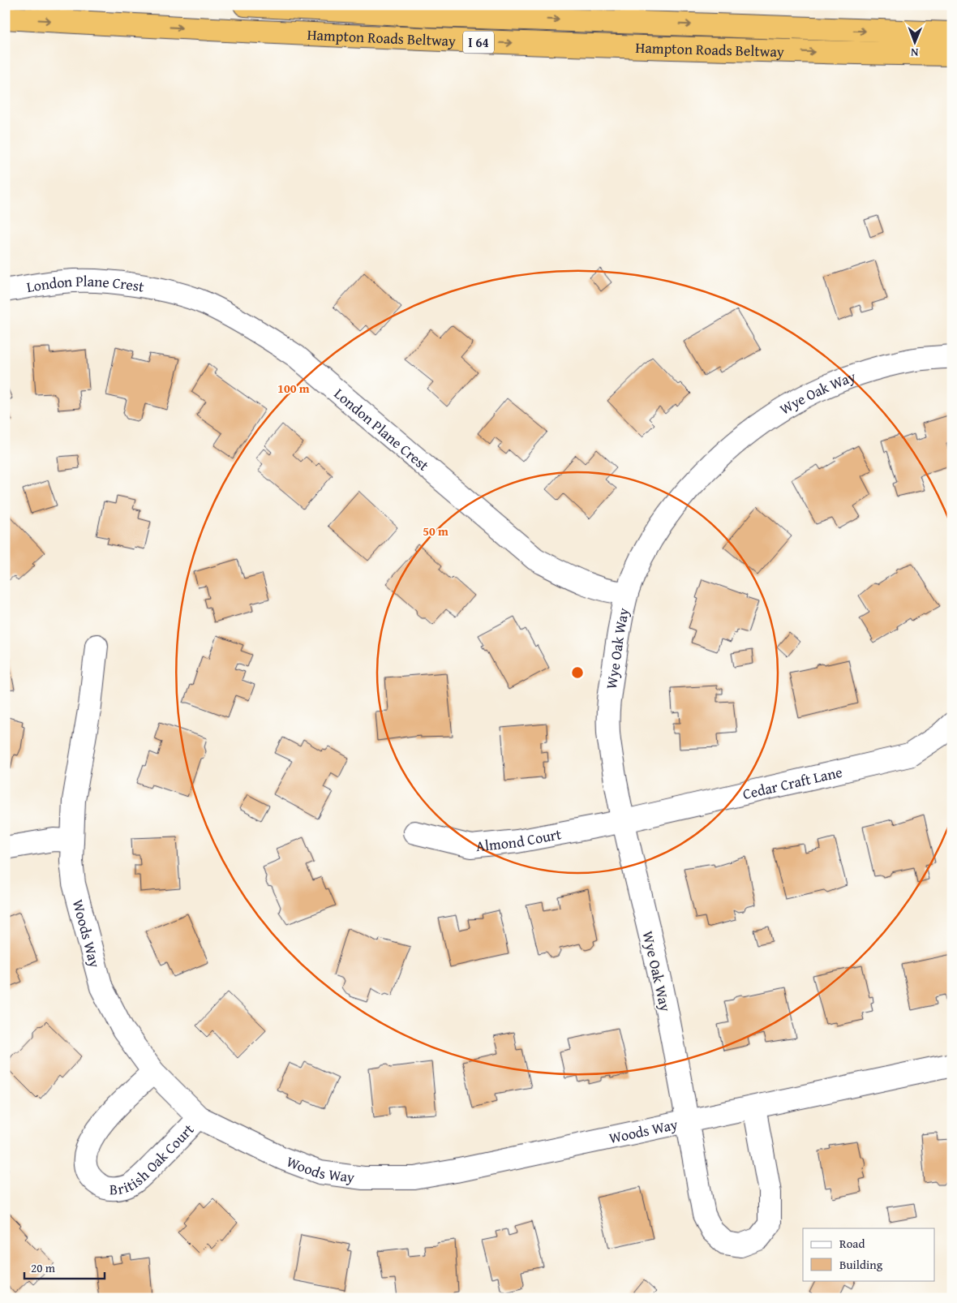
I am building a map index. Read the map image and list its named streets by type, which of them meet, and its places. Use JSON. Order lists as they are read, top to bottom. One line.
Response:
{"streets":{"highway":["Hampton Roads Beltway","I 64"],"street":["London Plane Crest","Wye Oak Way","Cedar Craft Lane","Almond Court","Woods Way","British Oak Court"]},"crossings":[["London Plane Crest","Wye Oak Way"],["Wye Oak Way","Cedar Craft Lane"],["Wye Oak Way","Almond Court"],["Wye Oak Way","Woods Way"],["Cedar Craft Lane","Almond Court"],["Woods Way","British Oak Court"]],"legend":["Road","Building"],"scale_bar":"20 m","north":"bottom","rings":["100 m","50 m"]}
